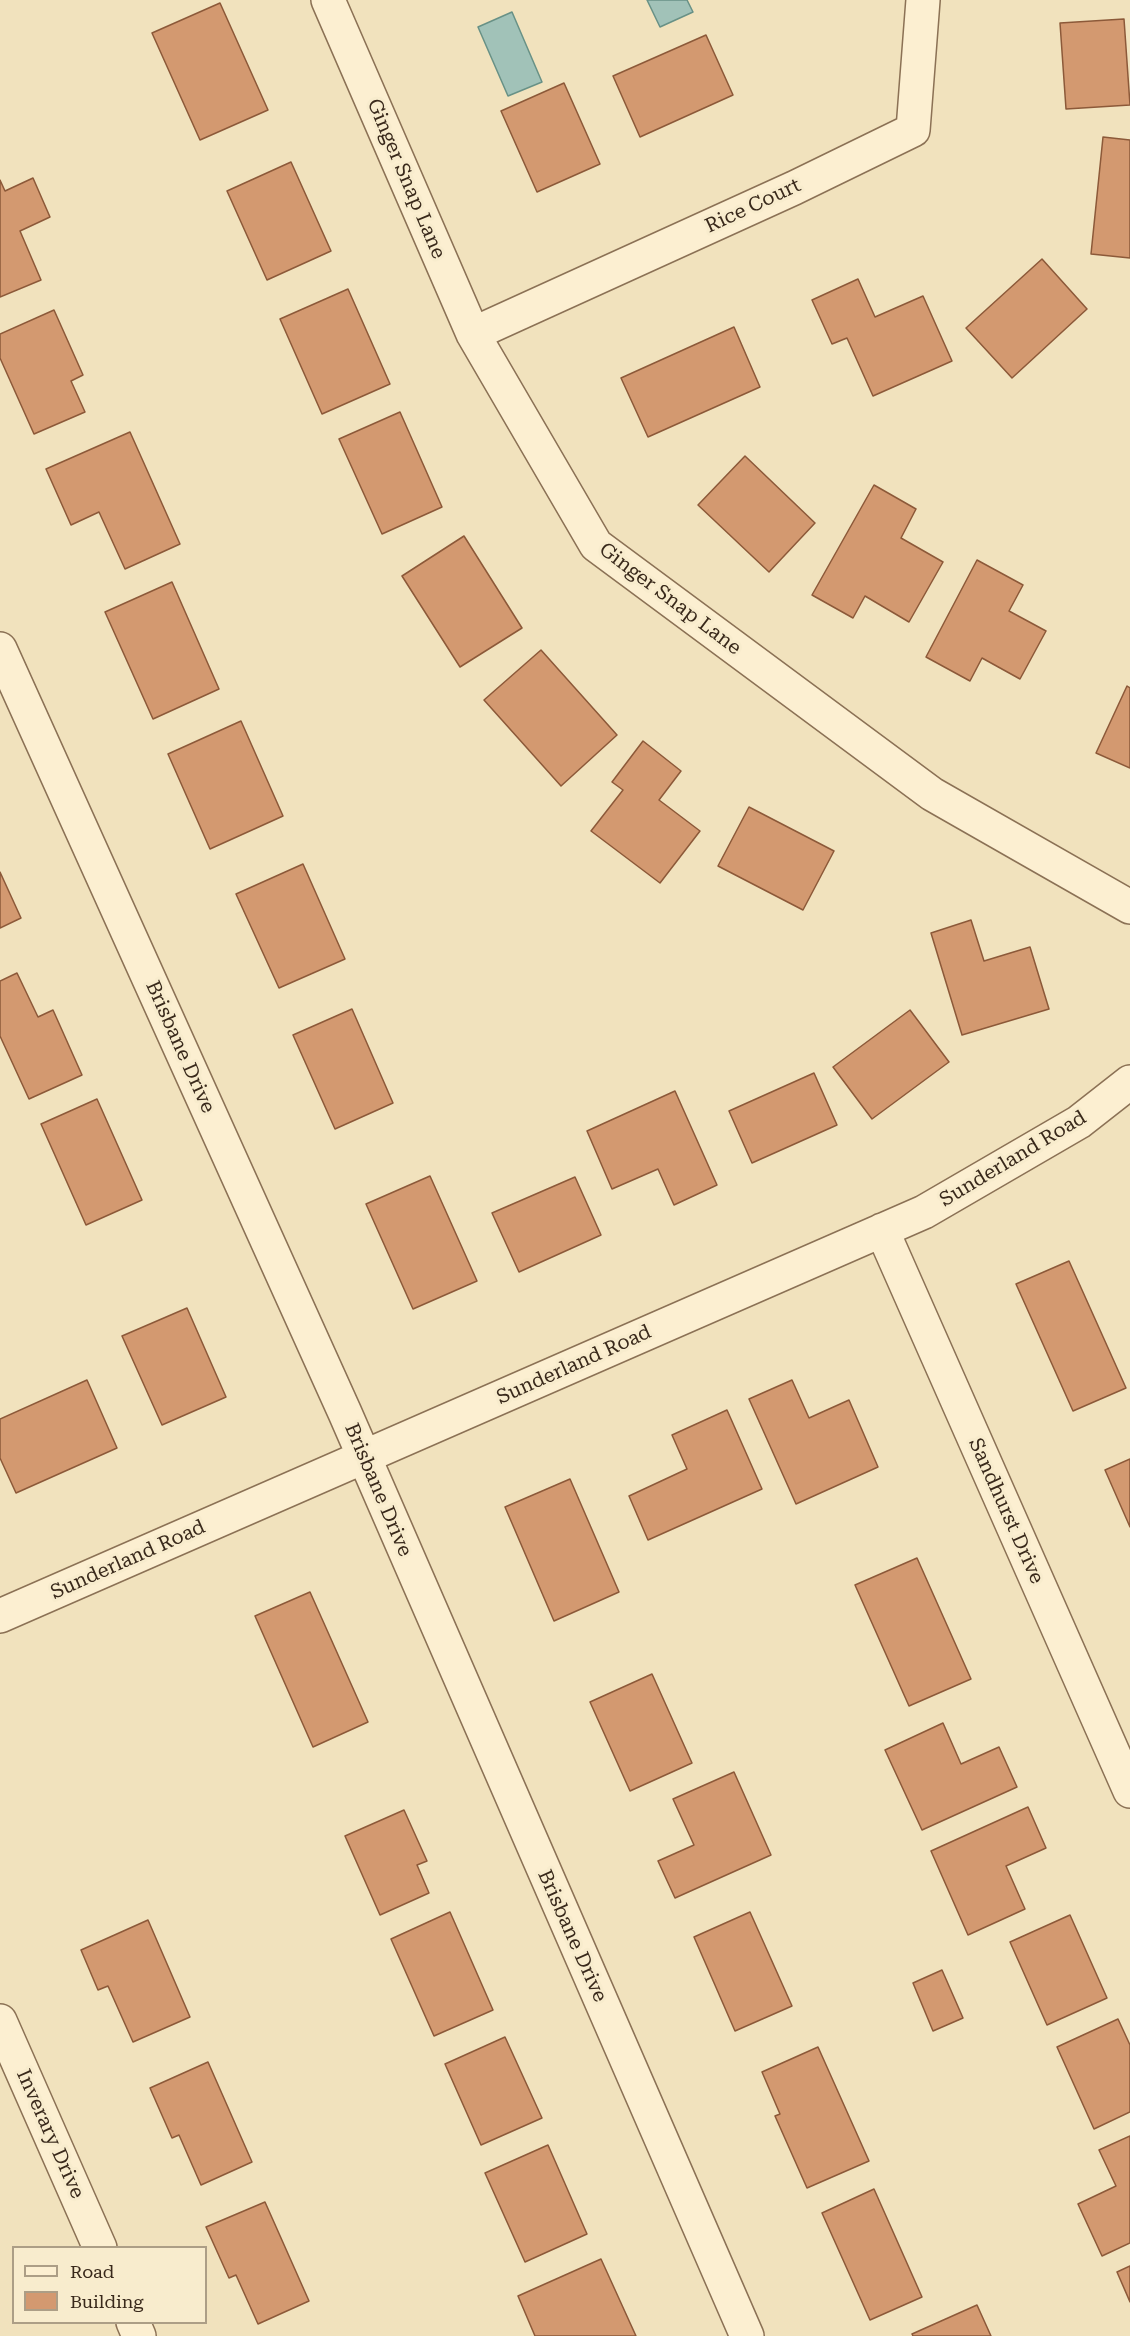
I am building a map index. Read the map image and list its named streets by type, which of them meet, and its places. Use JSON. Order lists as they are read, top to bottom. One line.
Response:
{"streets":{"street":["Ginger Snap Lane","Rice Court","Brisbane Drive","Sunderland Road","Sandhurst Drive","Inverary Drive"]},"crossings":[["Ginger Snap Lane","Rice Court"],["Brisbane Drive","Sunderland Road"],["Sunderland Road","Sandhurst Drive"]],"legend":["Road","Building"]}
